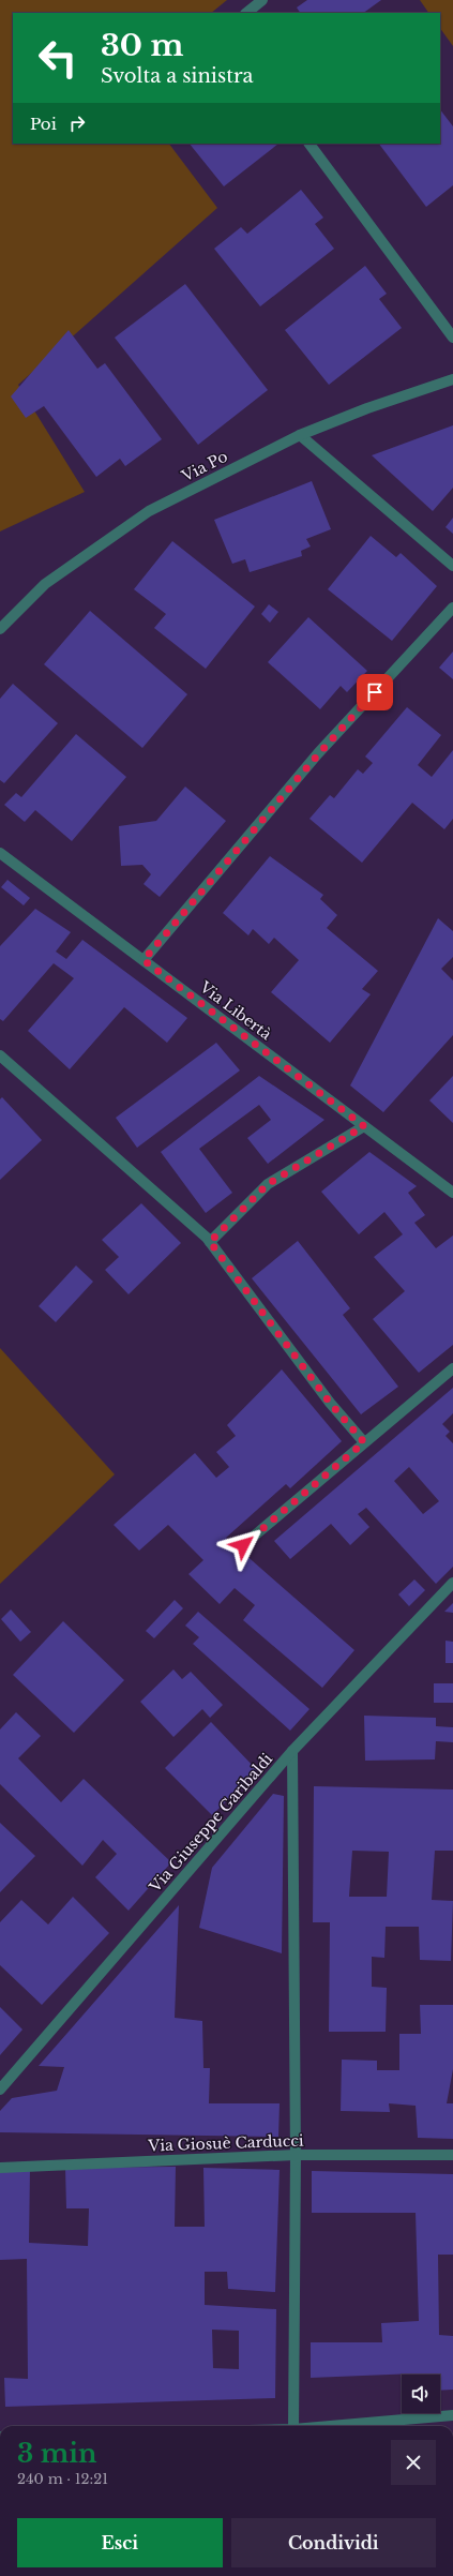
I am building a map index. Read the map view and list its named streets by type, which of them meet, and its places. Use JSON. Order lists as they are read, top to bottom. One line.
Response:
{"streets":{"street":["Via Po","Via Libertà","Via Giuseppe Garibaldi","Via Giosuè Carducci"]},"page":{"turn":["30 m","Svolta a sinistra"],"then":"Poi","heading":["3 min","240 m · 12:21"],"buttons":["Esci","Condividi"]}}
